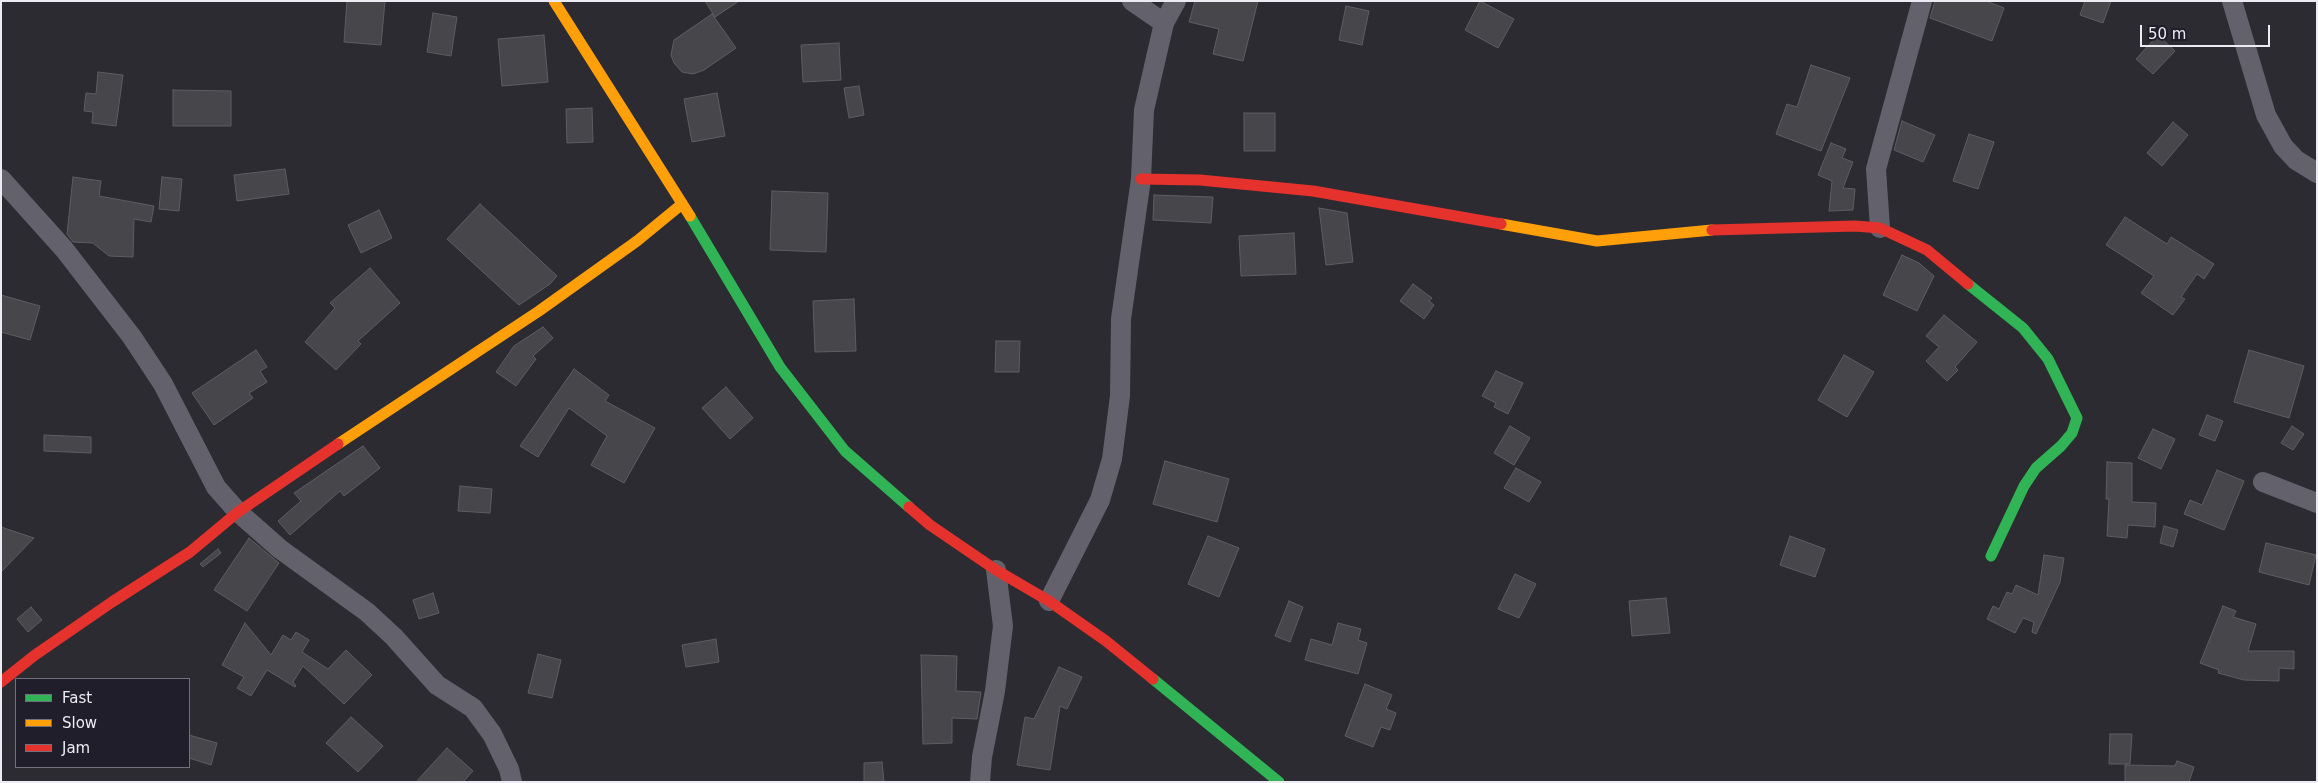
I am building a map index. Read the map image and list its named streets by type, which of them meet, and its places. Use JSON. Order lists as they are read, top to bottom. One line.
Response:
{"legend":["Fast","Slow","Jam"],"scale_bar":"50 m"}
